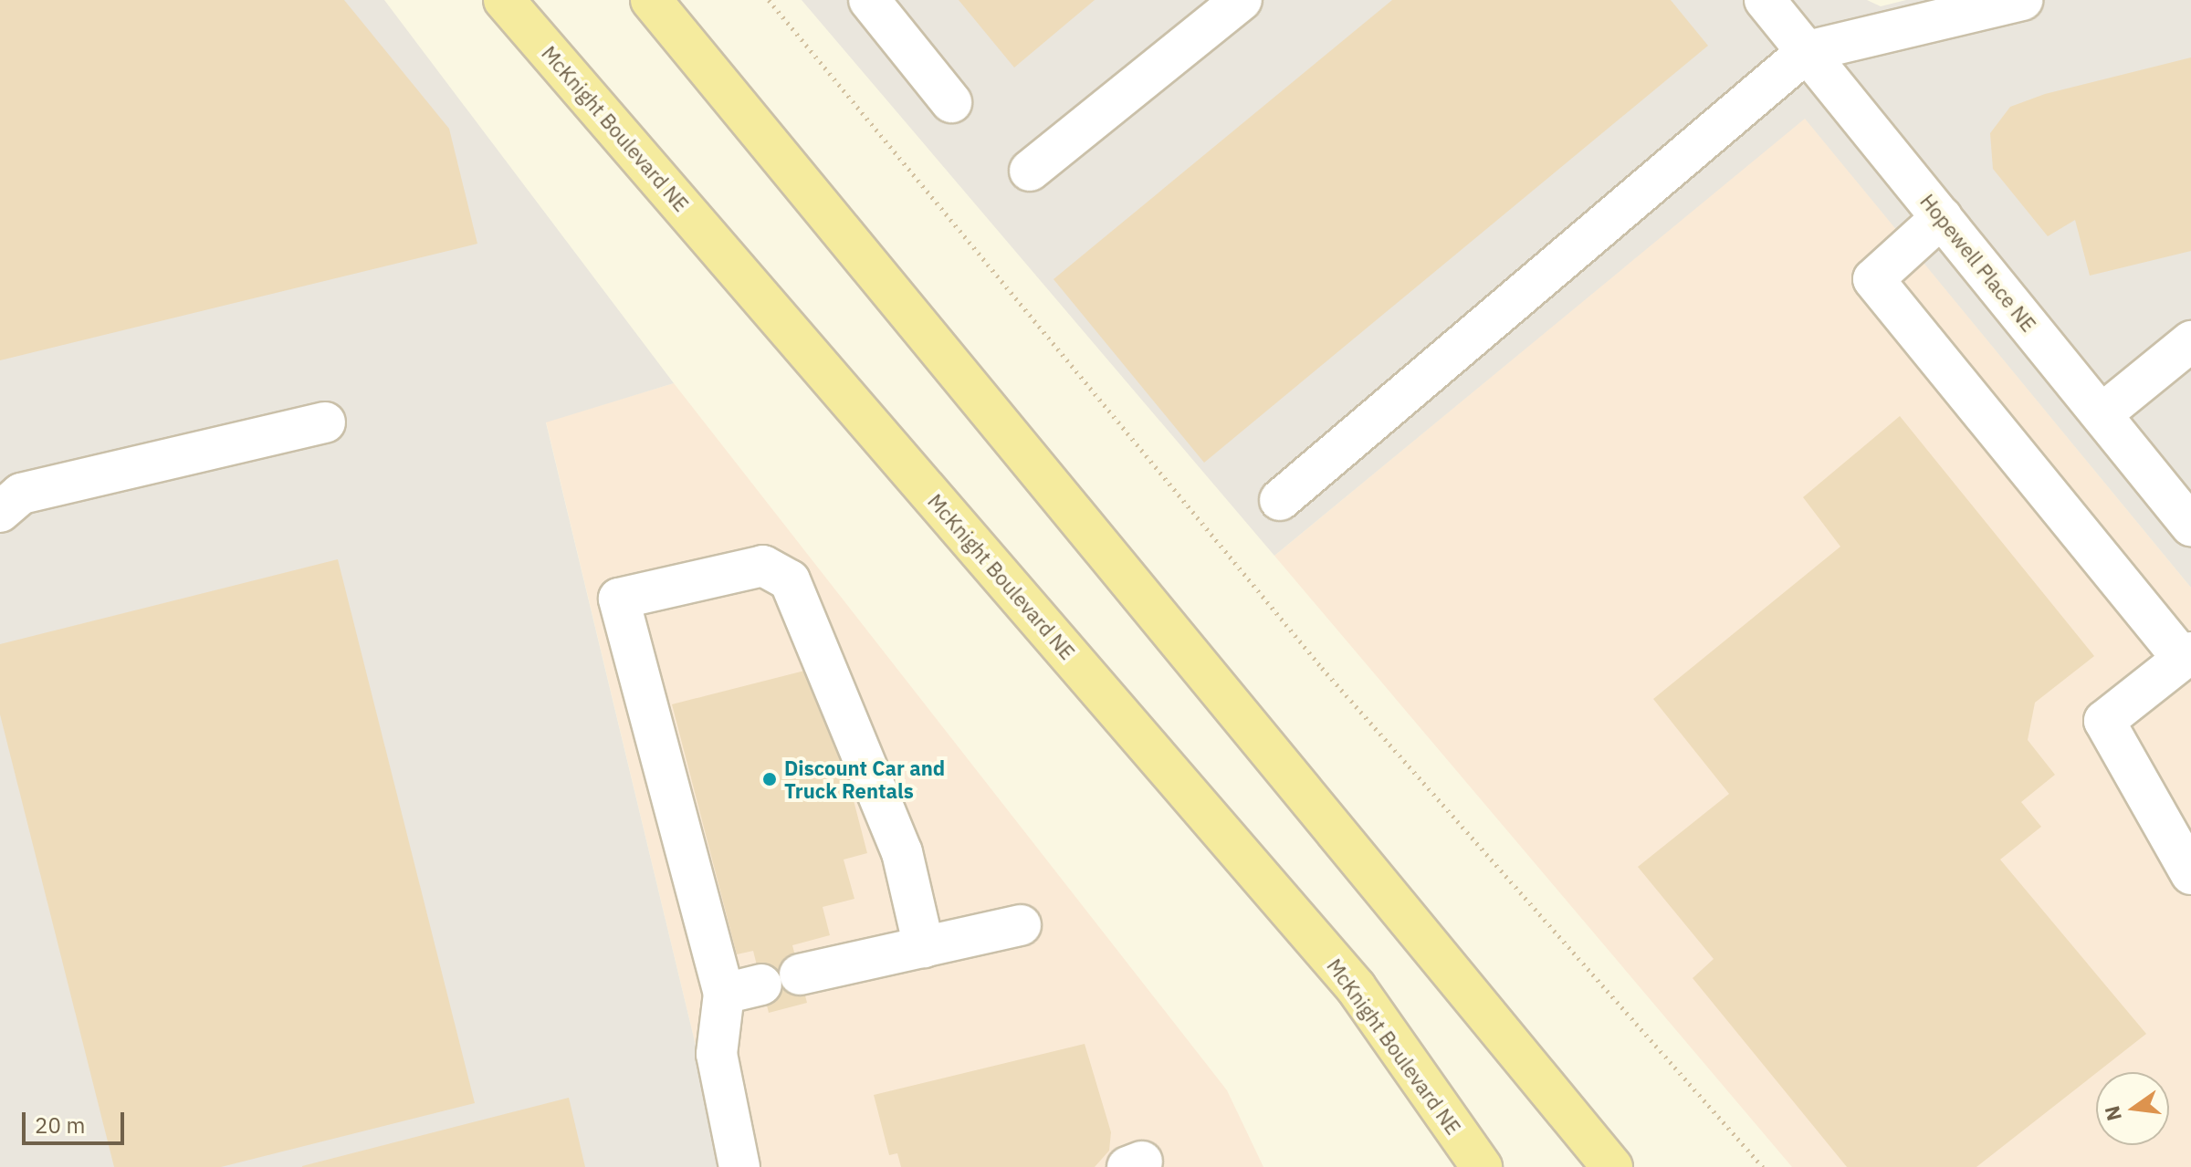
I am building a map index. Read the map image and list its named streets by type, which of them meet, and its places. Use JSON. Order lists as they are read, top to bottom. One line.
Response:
{"streets":{"main road":["McKnight Boulevard NE"],"street":["Hopewell Place NE"]},"places":["Discount Car and Truck Rentals"],"scale_bar":"20 m","north":"left"}
